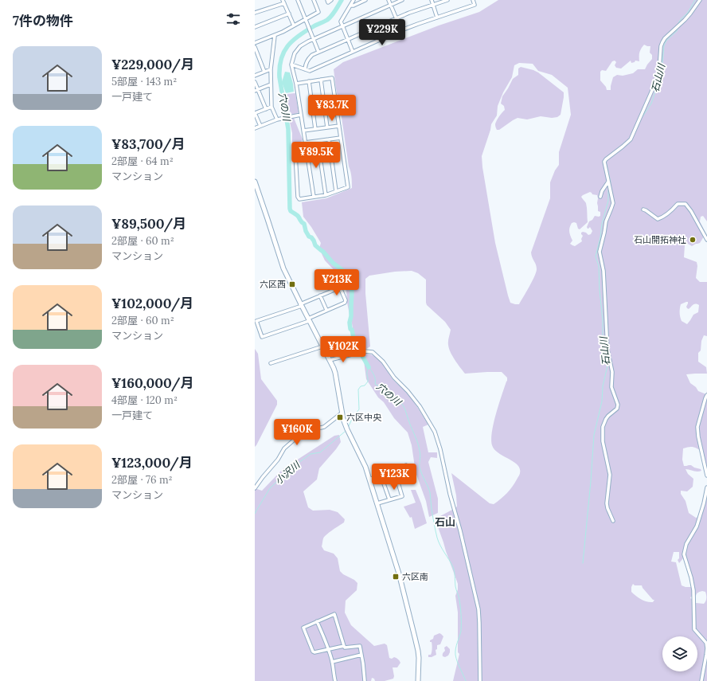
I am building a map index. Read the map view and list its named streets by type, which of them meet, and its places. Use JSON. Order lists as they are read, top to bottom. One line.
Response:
{"districts":["石山"],"water":["石山川","穴の川","小沢川"],"places":{"other":["石山開拓神社"],"transit":["六区西","六区中央","六区南"]},"page":{"heading":"7件の物件","price":["¥229K","¥83.7K","¥89.5K","¥213K","¥102K","¥160K","¥123K"],"list":[{"name":"¥229,000/月","note":"5部屋 · 143 m² · 一戸建て"},{"name":"¥83,700/月","note":"2部屋 · 64 m² · マンション"},{"name":"¥89,500/月","note":"2部屋 · 60 m² · マンション"},{"name":"¥102,000/月","note":"2部屋 · 60 m² · マンション"},{"name":"¥160,000/月","note":"4部屋 · 120 m² · 一戸建て"},{"name":"¥123,000/月","note":"2部屋 · 76 m² · マンション"}]}}
